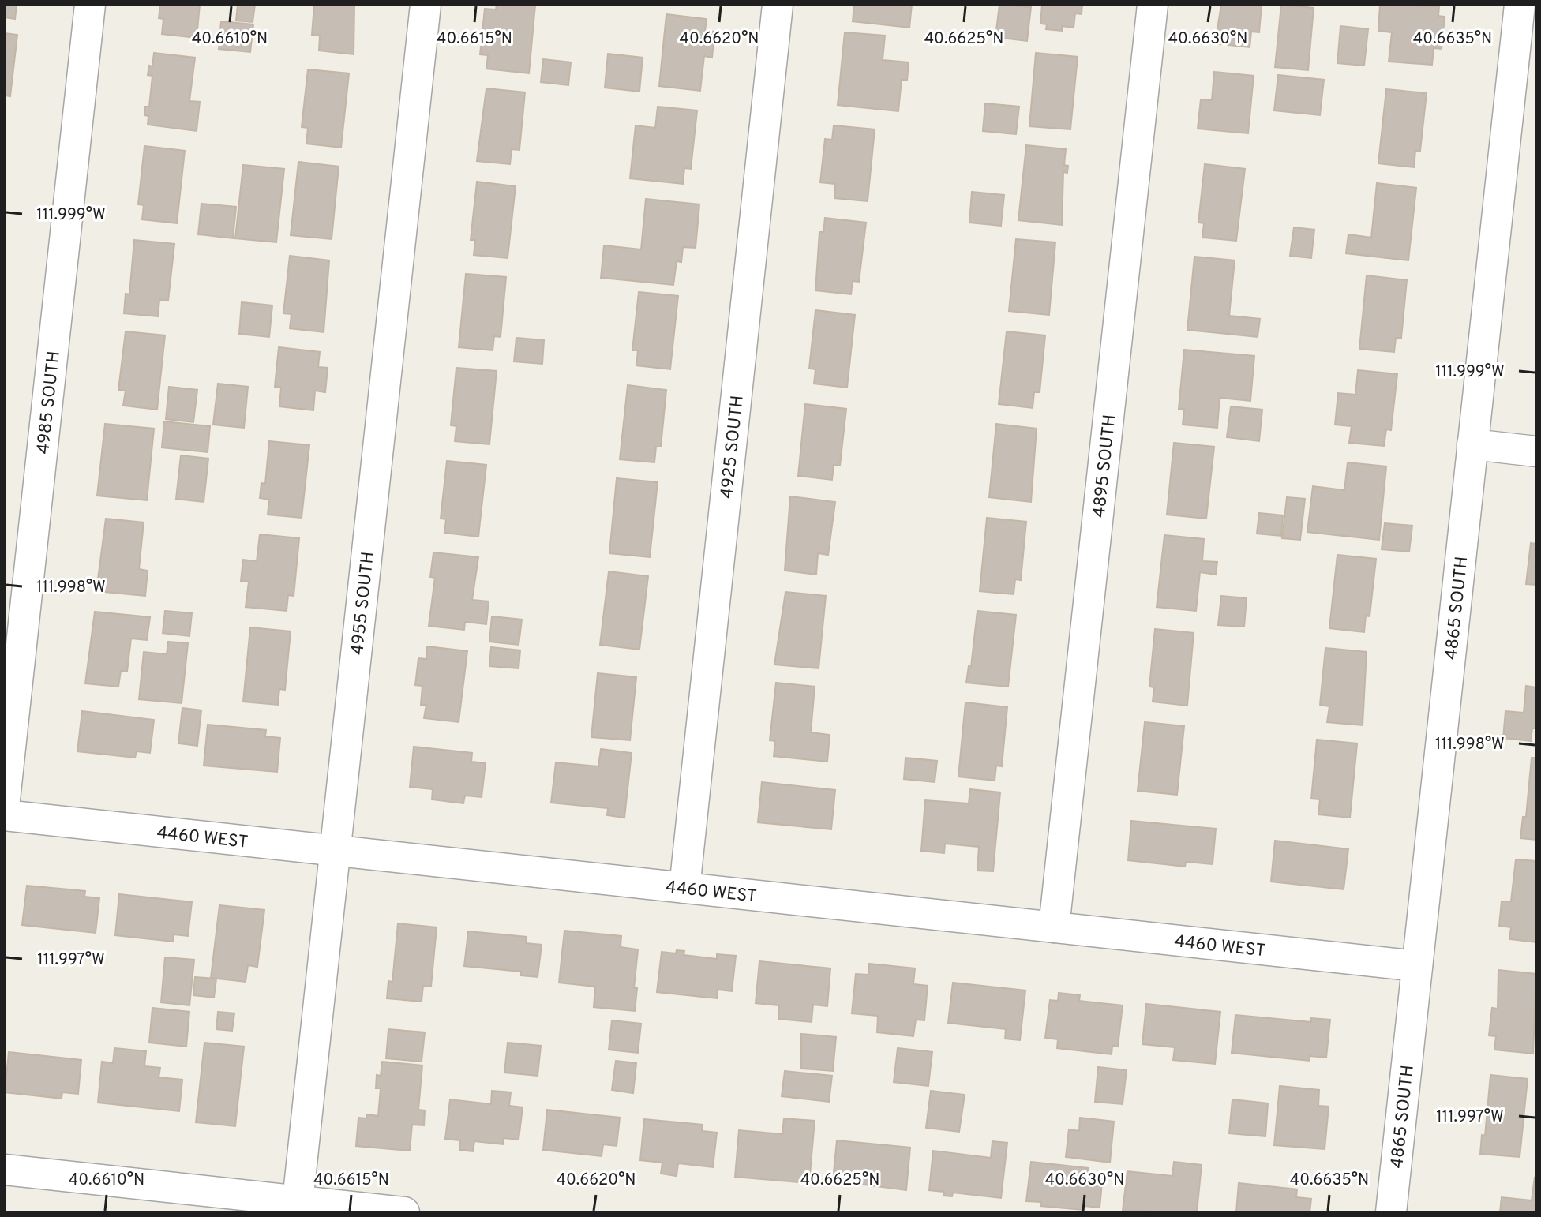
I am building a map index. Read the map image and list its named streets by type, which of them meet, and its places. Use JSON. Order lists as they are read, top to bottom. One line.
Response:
{"streets":{"street":["4985 SOUTH","4925 SOUTH","4895 SOUTH","4955 SOUTH","4865 SOUTH","4460 WEST"]},"crossings":[["4925 SOUTH","4460 WEST"],["4895 SOUTH","4460 WEST"],["4955 SOUTH","4460 WEST"],["4865 SOUTH","4460 WEST"]],"coordinates":["40.6610°N","40.6615°N","40.6620°N","40.6625°N","40.6630°N","40.6635°N","111.999°W","111.998°W","111.997°W"]}
